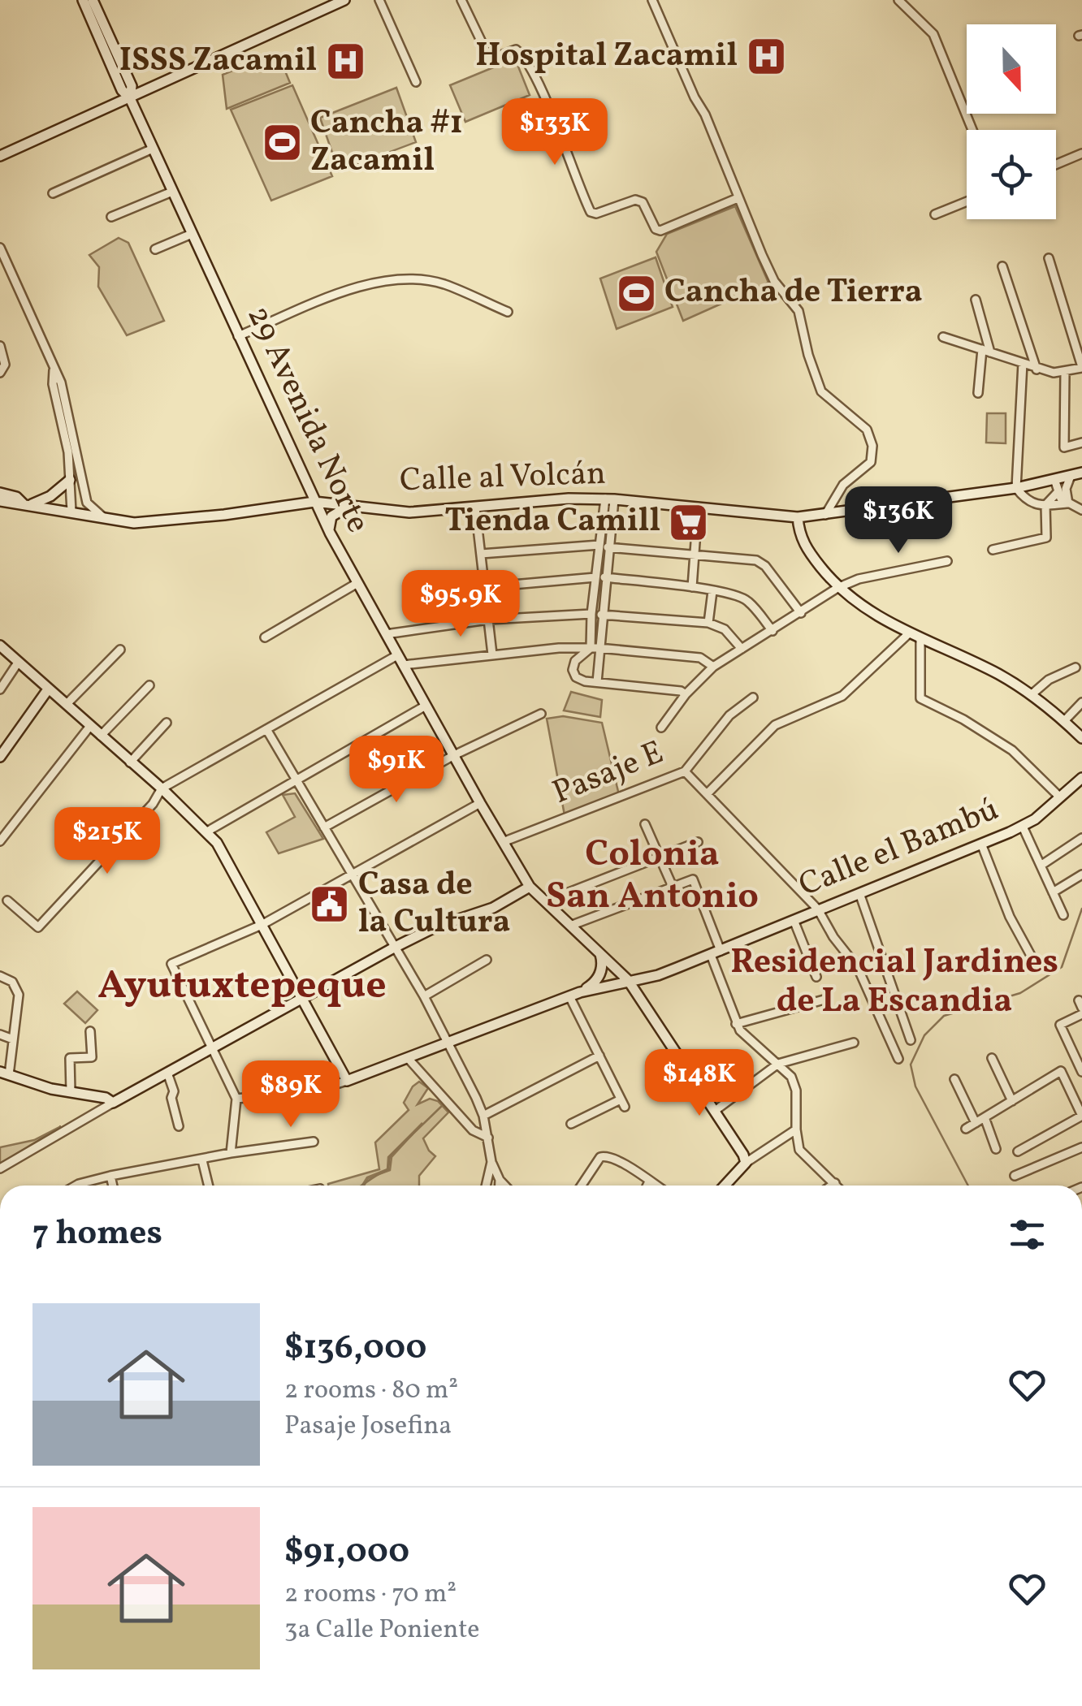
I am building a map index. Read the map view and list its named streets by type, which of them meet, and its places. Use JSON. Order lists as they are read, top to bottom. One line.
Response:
{"streets":{"street":["29 Avenida Norte","Calle al Volcán","Pasaje E","Calle el Bambú"]},"crossings":[["29 Avenida Norte","Calle al Volcán"],["29 Avenida Norte","Pasaje E"],["29 Avenida Norte","Calle el Bambú"]],"districts":["Colonia San Antonio","Residencial Jardines de La Escandia","Ayutuxtepeque"],"places":{"hospital":["Hospital Zacamil","ISSS Zacamil"],"sports":["Cancha #1 Zacamil","Cancha de Tierra"],"supermarket":["Tienda Camill"],"public building":["Casa de la Cultura"]},"north":"bottom","page":{"price":["$133K","$136K","$95.9K","$91K","$215K","$148K","$89K"],"heading":"7 homes","list":[{"name":"$136,000","note":"2 rooms · 80 m² · Pasaje Josefina"},{"name":"$91,000","note":"2 rooms · 70 m² · 3a Calle Poniente"}]}}
